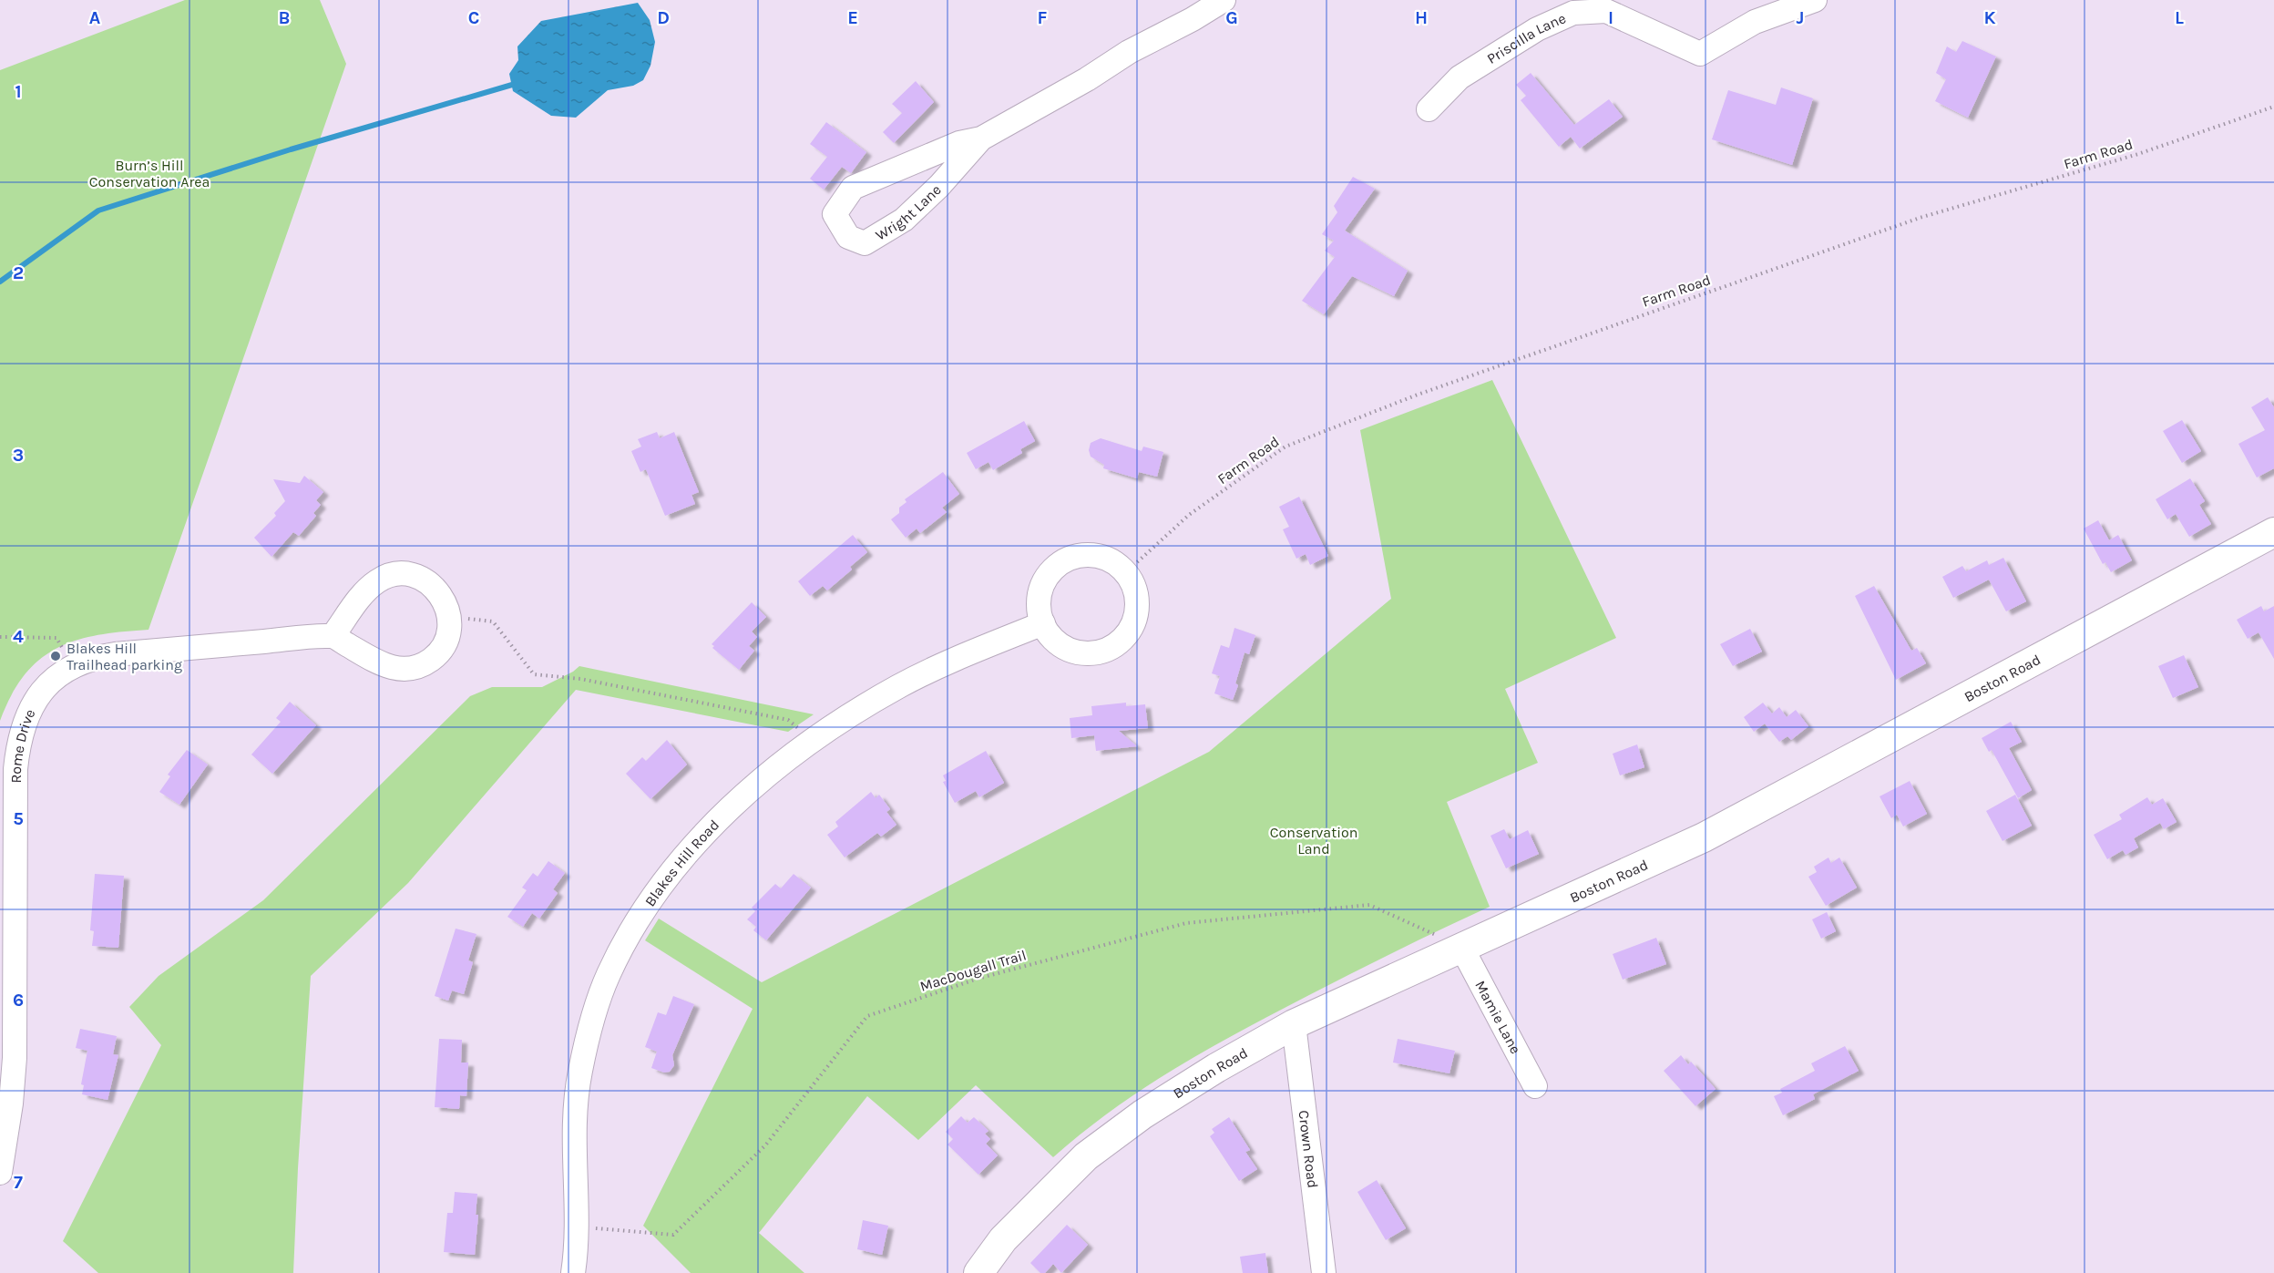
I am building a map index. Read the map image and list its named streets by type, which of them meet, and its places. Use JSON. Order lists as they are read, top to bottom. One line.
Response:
{"streets":{"main road":["Boston Road"],"street":["Priscilla Lane","Wright Lane","Rome Drive","Blakes Hill Road","Mamie Lane","Crown Road"],"path":["Farm Road","MacDougall Trail"]},"crossings":[["Farm Road","Blakes Hill Road"],["Boston Road","MacDougall Trail"],["Boston Road","Mamie Lane"],["Boston Road","Crown Road"],["Blakes Hill Road","MacDougall Trail"],["MacDougall Trail","Mamie Lane"]],"parks":["Burn’s Hill Conservation Area","Conservation Land"],"places":["Blakes Hill Trailhead parking"],"grid":{"columns":["A","B","C","D","E","F","G","H","I","J","K","L"],"rows":["1","2","3","4","5","6","7"]}}
